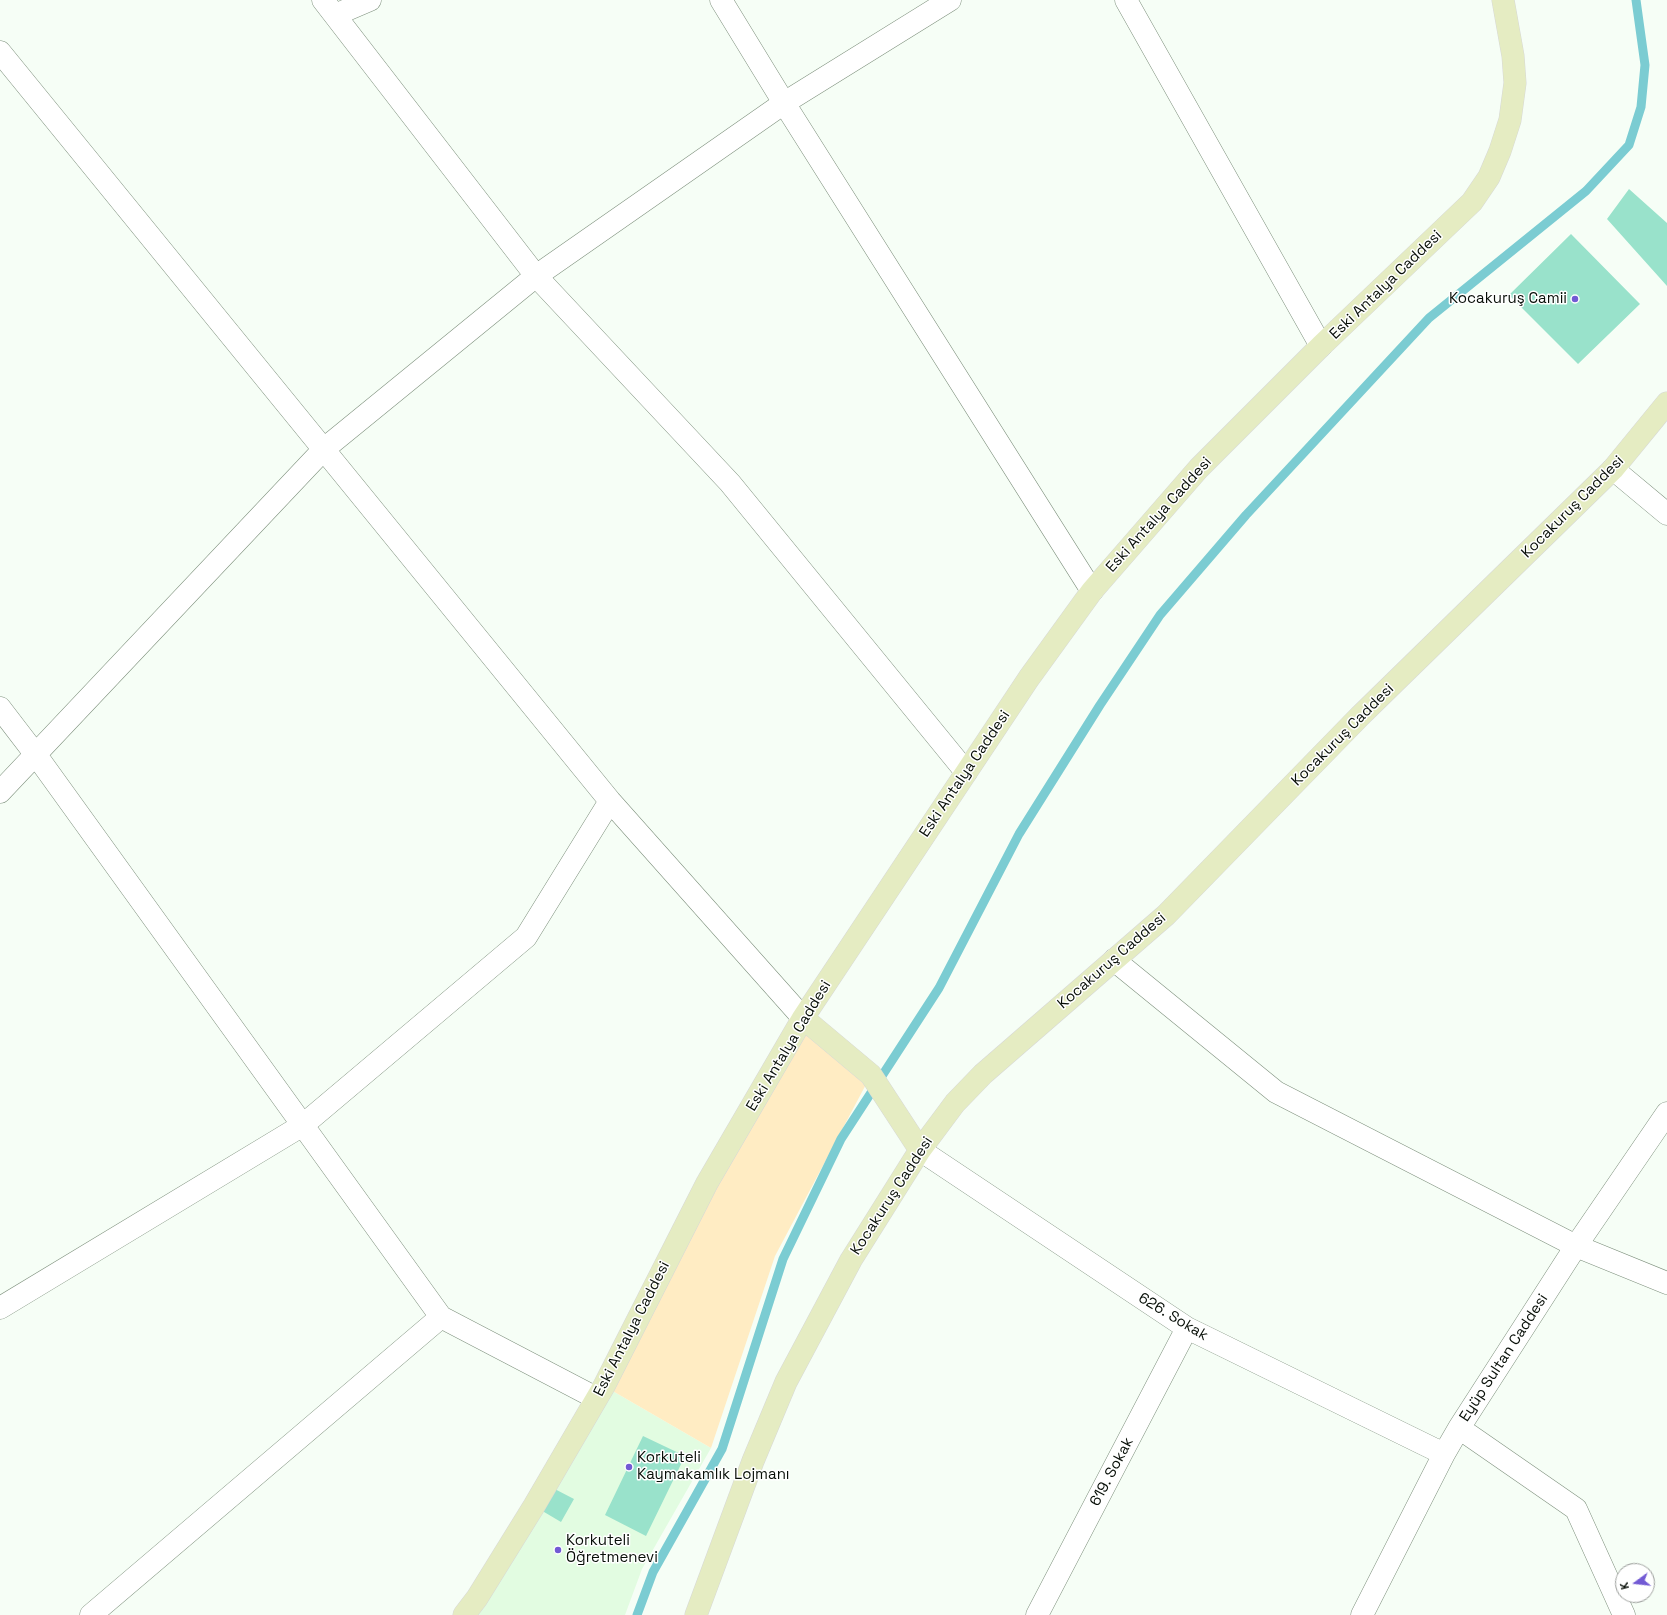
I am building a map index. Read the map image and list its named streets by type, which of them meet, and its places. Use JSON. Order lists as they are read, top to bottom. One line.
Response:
{"streets":{"main road":["Eski Antalya Caddesi","Kocakuruş Caddesi"],"street":["626. Sokak","Eyüp Sultan Caddesi","619. Sokak"]},"crossings":[["Kocakuruş Caddesi","626. Sokak"],["626. Sokak","Eyüp Sultan Caddesi"],["626. Sokak","619. Sokak"]],"places":["Kocakuruş Camii","Korkuteli Kaymakamlık Lojmanı","Korkuteli Öğretmenevi"],"north":"left"}
